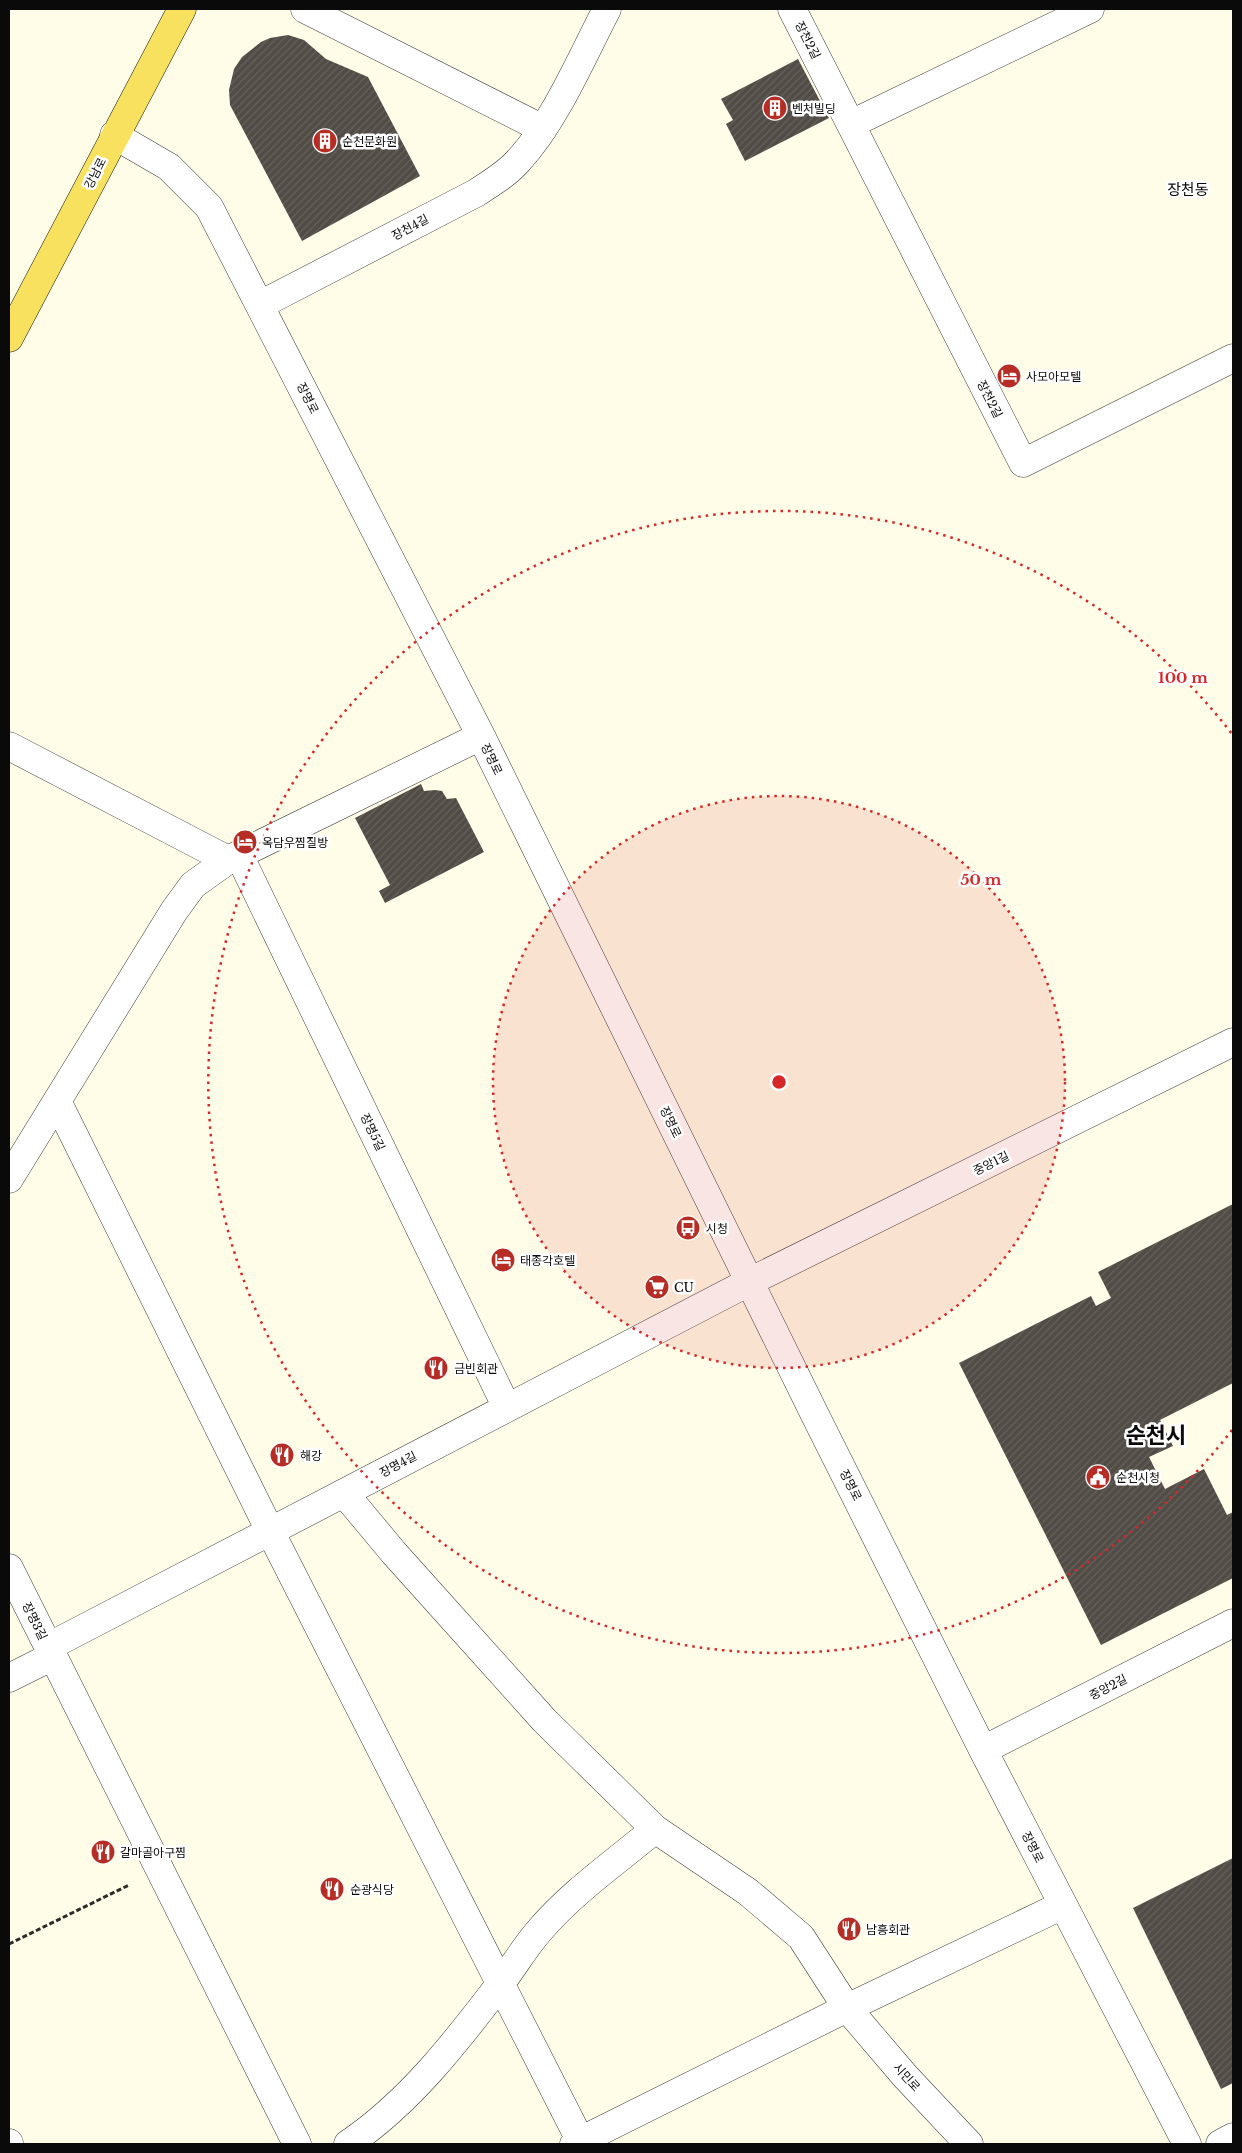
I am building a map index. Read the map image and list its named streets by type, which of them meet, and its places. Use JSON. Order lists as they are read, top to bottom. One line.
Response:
{"streets":{"main road":["강남로"],"street":["장천2길","장천4길","장명로","장명5길","중앙1길","장명4길","장명3길","중앙2길","시민로"]},"crossings":[["강남로","장명로"],["장천4길","장명로"],["장명로","중앙1길"],["장명로","장명4길"],["장명로","중앙2길"],["장명5길","장명4길"],["중앙1길","장명4길"],["장명4길","장명3길"],["장명4길","시민로"]],"districts":["장천동","순천시"],"places":{"building":["벤처빌딩","순천문화원"],"hotel":["사모아모텔","옥담우찜질방","태종각호텔"],"bus stop":["시청"],"supermarket":["CU"],"restaurant":["금빈회관","해강","갈마골아구찜","순광식당","남흥회관"],"public building":["순천시청"]},"rings":["100 m","50 m"]}
